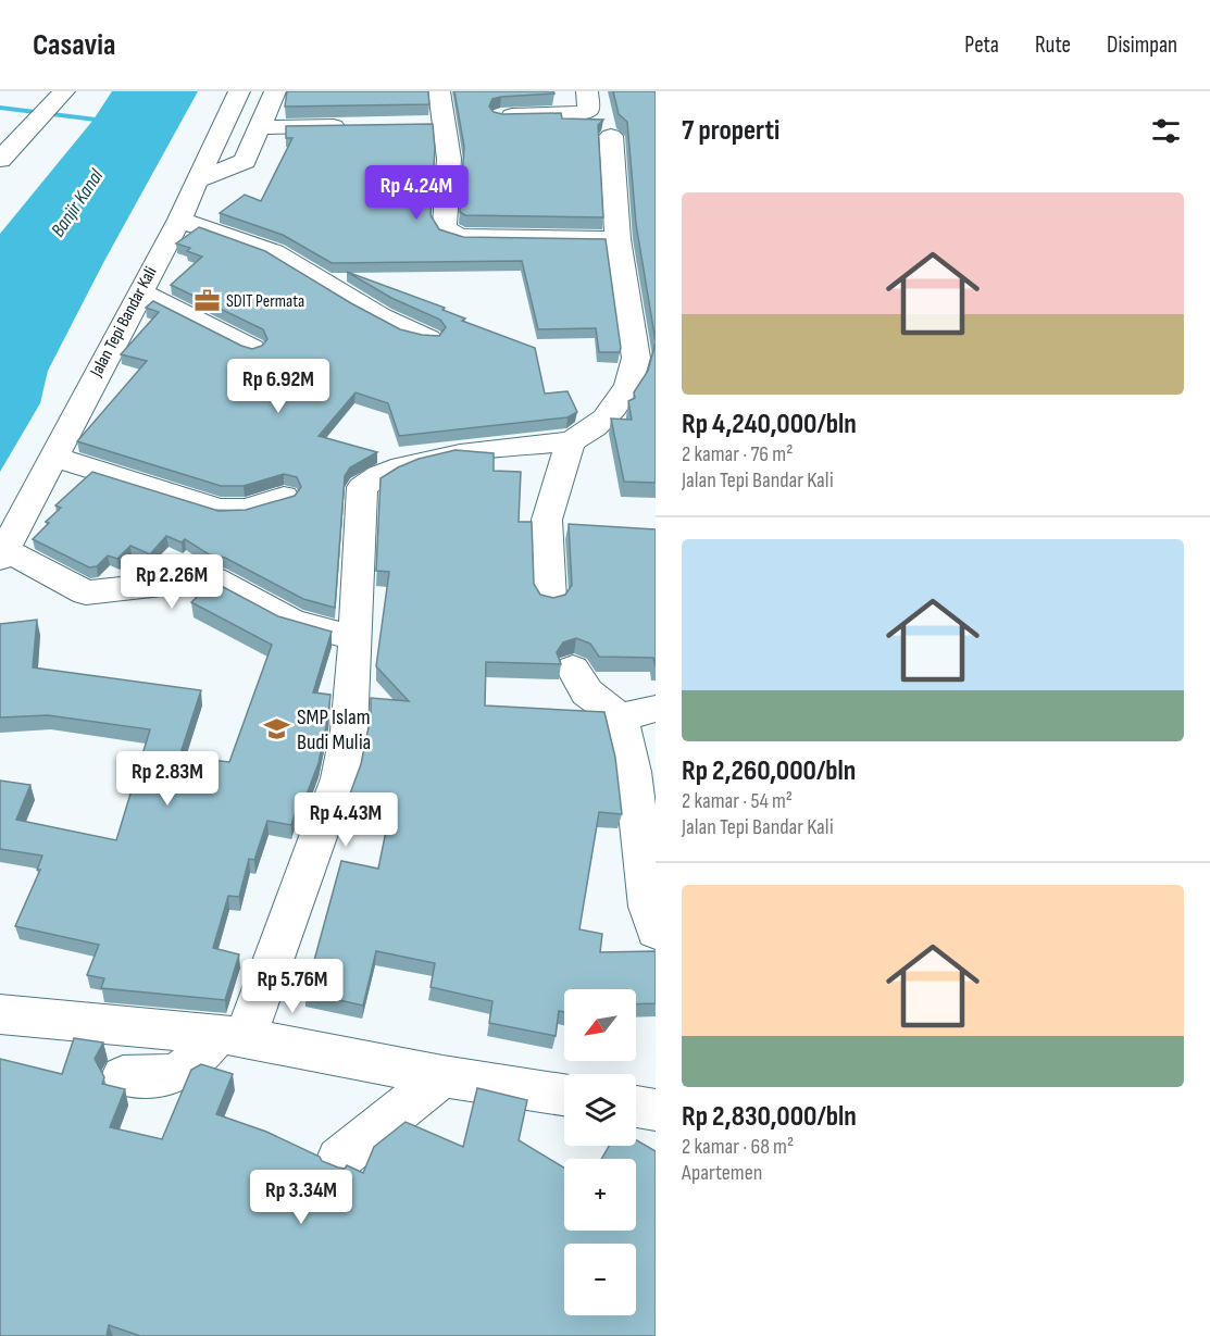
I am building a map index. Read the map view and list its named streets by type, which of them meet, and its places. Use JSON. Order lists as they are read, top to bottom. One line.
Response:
{"streets":{"street":["Jalan Tepi Bandar Kali"]},"water":["Banjir Kanal"],"places":{"office":["SDIT Permata"],"school or university":["SMP Islam Budi Mulia"]},"north":"bottom left","page":{"header":"Casavia","nav":["Peta","Rute","Disimpan"],"heading":"7 properti","price":["Rp 4.24M","Rp 6.92M","Rp 2.26M","Rp 2.83M","Rp 4.43M","Rp 5.76M","Rp 3.34M"],"list":[{"name":"Rp 4,240,000/bln","note":"2 kamar · 76 m² · Jalan Tepi Bandar Kali"},{"name":"Rp 2,260,000/bln","note":"2 kamar · 54 m² · Jalan Tepi Bandar Kali"},{"name":"Rp 2,830,000/bln","note":"2 kamar · 68 m² · Apartemen"}],"map_buttons":["+","−"]}}
